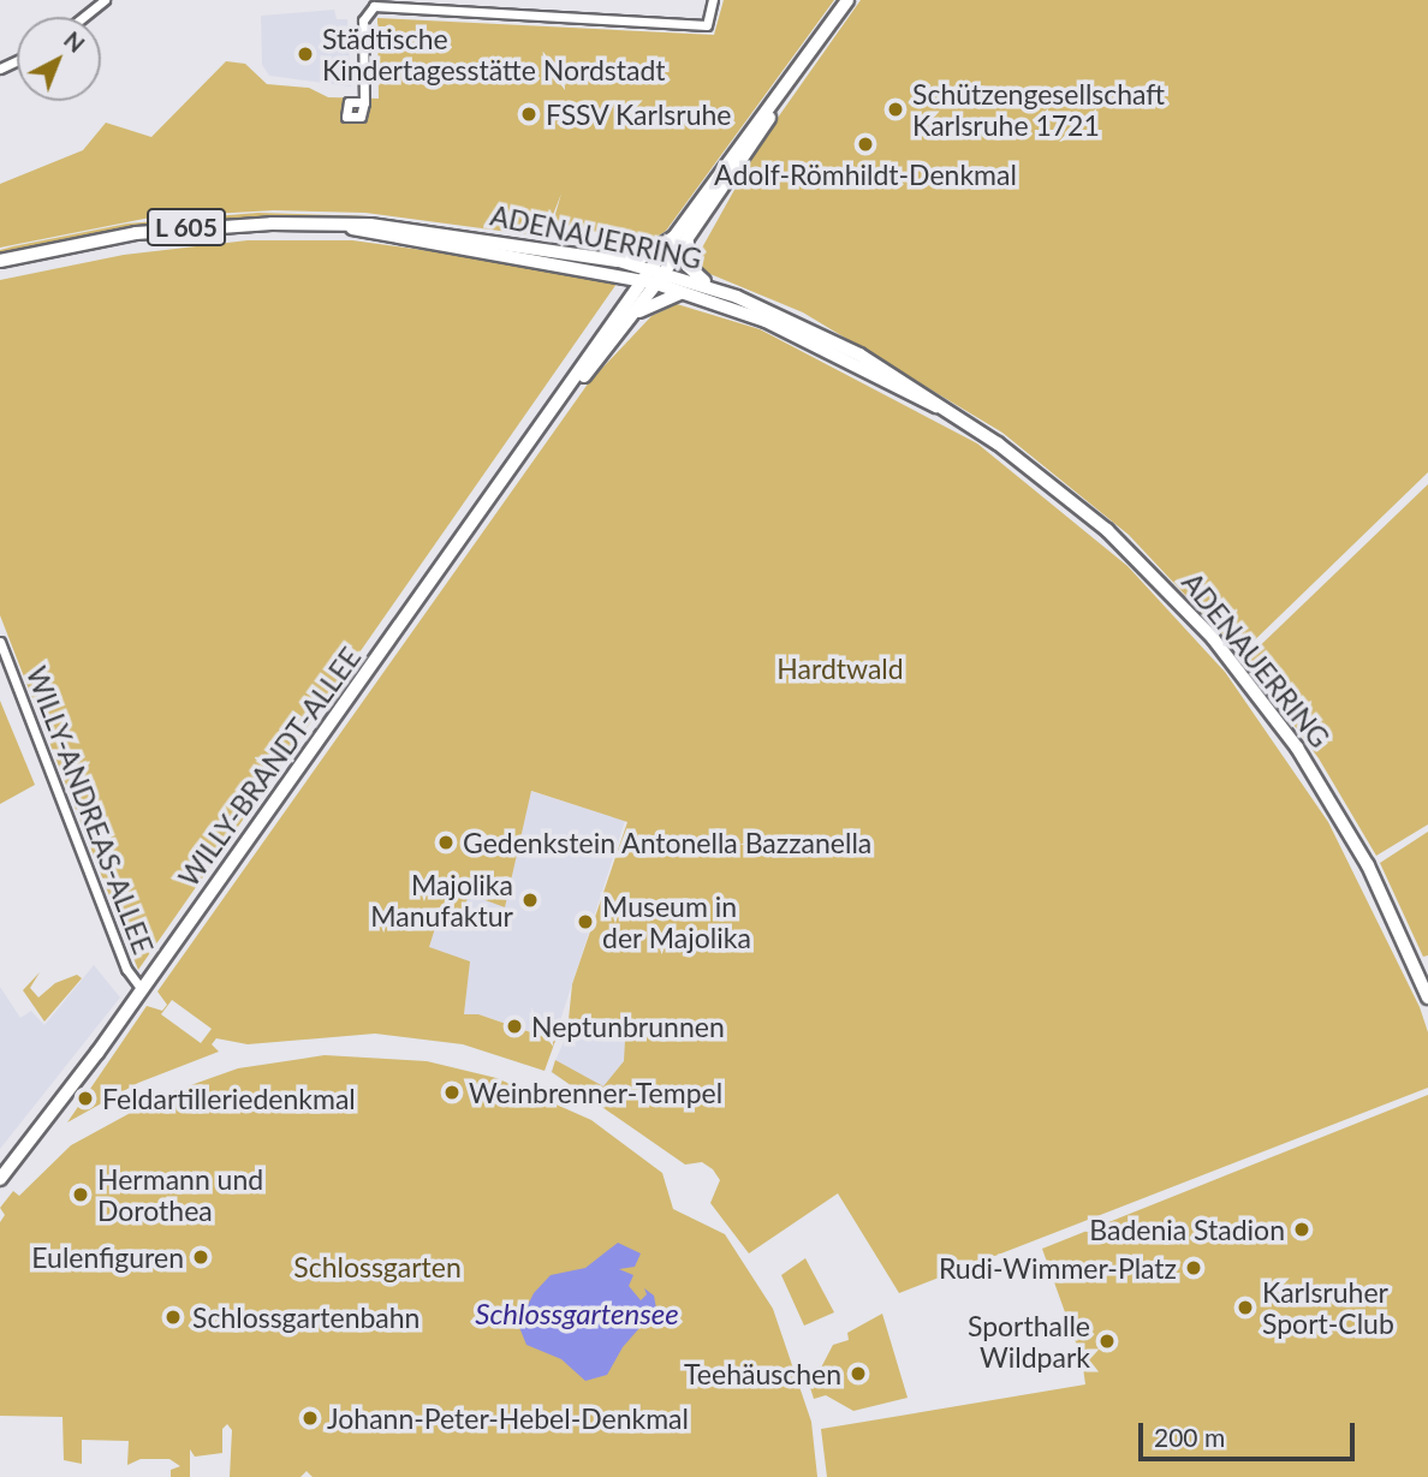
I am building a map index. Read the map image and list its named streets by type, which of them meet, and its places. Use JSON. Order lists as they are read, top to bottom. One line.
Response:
{"streets":{"main road":["L 605","ADENAUERRING","WILLY-BRANDT-ALLEE"],"street":["WILLY-ANDREAS-ALLEE"]},"crossings":[["ADENAUERRING","WILLY-BRANDT-ALLEE"],["WILLY-BRANDT-ALLEE","WILLY-ANDREAS-ALLEE"]],"water":["Schlossgartensee"],"parks":["Hardtwald","Schlossgarten"],"places":["Städtische Kindertagesstätte Nordstadt","Schützengesellschaft Karlsruhe 1721","FSSV Karlsruhe","Adolf-Römhildt-Denkmal","Gedenkstein Antonella Bazzanella","Majolika Manufaktur","Museum in der Majolika","Neptunbrunnen","Weinbrenner-Tempel","Feldartilleriedenkmal","Hermann und Dorothea","Badenia Stadion","Eulenfiguren","Rudi-Wimmer-Platz","Karlsruher Sport-Club","Schlossgartenbahn","Sporthalle Wildpark","Teehäuschen","Johann-Peter-Hebel-Denkmal"],"scale_bar":"200 m","north":"top right"}
